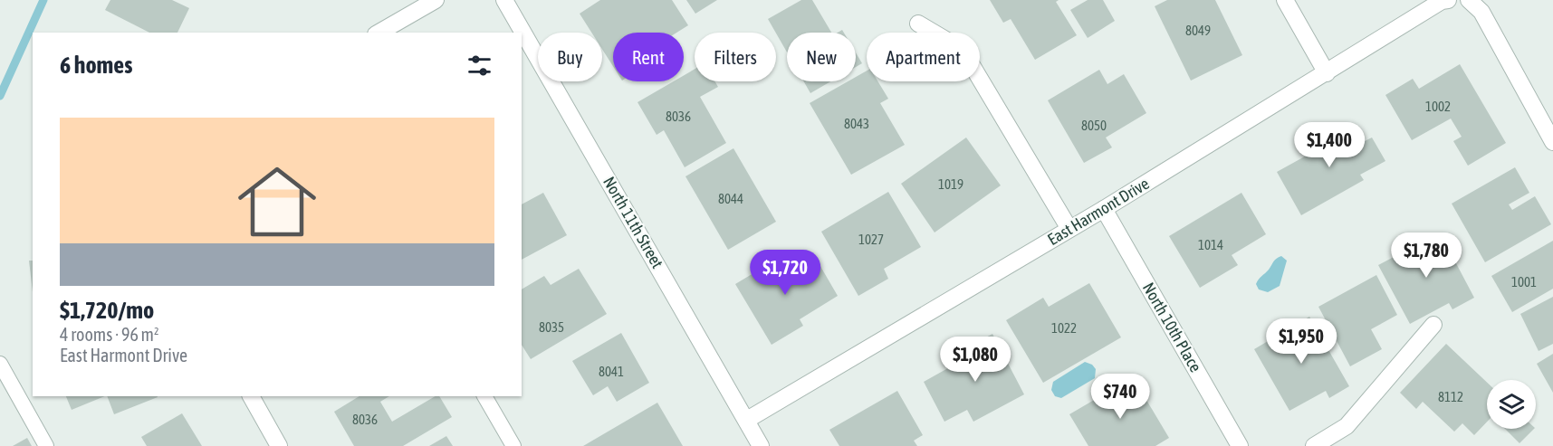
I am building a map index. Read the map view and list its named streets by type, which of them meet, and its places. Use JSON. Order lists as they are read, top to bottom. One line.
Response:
{"streets":{"street":["East Harmont Drive","North 11th Street","North 10th Place"]},"crossings":[["East Harmont Drive","North 11th Street"],["East Harmont Drive","North 10th Place"]],"house_numbers":["8049","1002","8036","8043","8050","1019","8044","1027","1014","1001","8035","1022","8041","8112","8036"],"page":{"chip":["Buy","Rent","Filters","New","Apartment"],"heading":"6 homes","list":[{"name":"$1,720/mo","note":"4 rooms · 96 m² · East Harmont Drive"}],"price":["$1,400","$1,780","$1,720","$1,950","$1,080","$740"]}}
